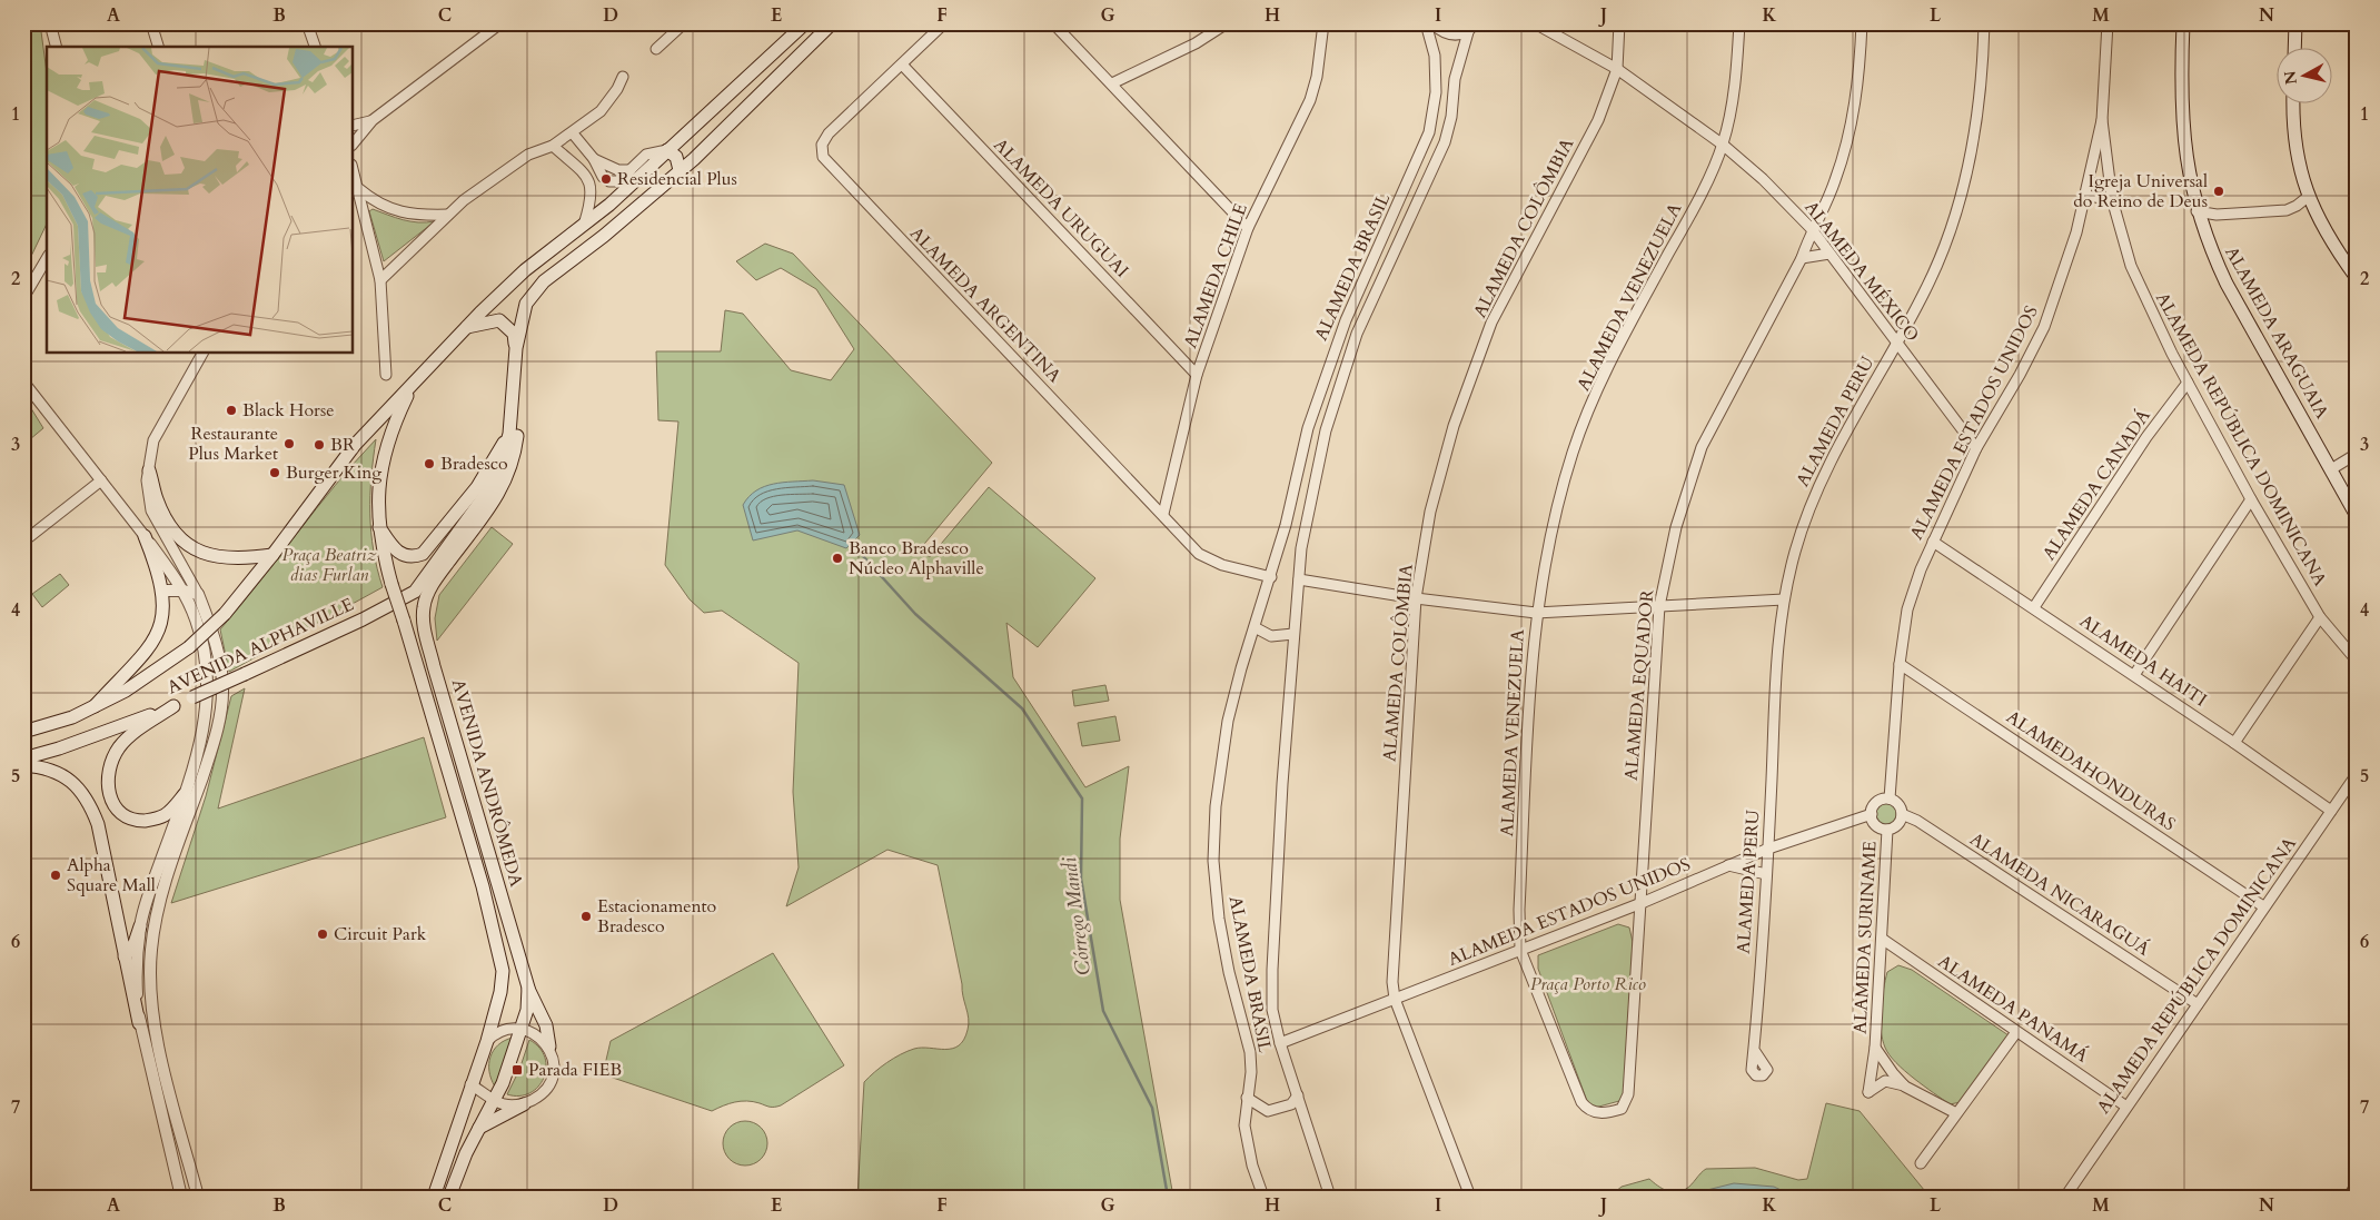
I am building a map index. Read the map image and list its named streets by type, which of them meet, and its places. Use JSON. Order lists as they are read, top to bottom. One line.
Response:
{"streets":{"main road":["ALAMEDA ARAGUAIA","AVENIDA ALPHAVILLE","AVENIDA ANDRÔMEDA"],"street":["ALAMEDA URUGUAI","ALAMEDA COLÔMBIA","ALAMEDA BRASIL","ALAMEDA MÉXICO","ALAMEDA CHILE","ALAMEDA VENEZUELA","ALAMEDA ARGENTINA","ALAMEDA PERU","ALAMEDA ESTADOS UNIDOS","ALAMEDA REPÚBLICA DOMINICANA","ALAMEDA CANADÁ","ALAMEDA HAITI","ALAMEDA EQUADOR","ALAMEDAHONDURAS","ALAMEDA NICARAGUÁ","ALAMEDA SURINAME","ALAMEDA PANAMÁ"]},"crossings":[["ALAMEDA URUGUAI","ALAMEDA CHILE"],["ALAMEDA URUGUAI","ALAMEDA ARGENTINA"],["ALAMEDA COLÔMBIA","ALAMEDA MÉXICO"],["ALAMEDA COLÔMBIA","ALAMEDA ESTADOS UNIDOS"],["ALAMEDA BRASIL","ALAMEDA ARGENTINA"],["ALAMEDA BRASIL","ALAMEDA ESTADOS UNIDOS"],["ALAMEDA MÉXICO","ALAMEDA VENEZUELA"],["ALAMEDA MÉXICO","ALAMEDA PERU"],["ALAMEDA MÉXICO","ALAMEDA ESTADOS UNIDOS"],["ALAMEDA MÉXICO","ALAMEDA EQUADOR"],["ALAMEDA CHILE","ALAMEDA ARGENTINA"],["ALAMEDA VENEZUELA","ALAMEDA ESTADOS UNIDOS"],["ALAMEDA VENEZUELA","ALAMEDA EQUADOR"],["ALAMEDA PERU","ALAMEDA ESTADOS UNIDOS"],["ALAMEDA ESTADOS UNIDOS","ALAMEDA REPÚBLICA DOMINICANA"],["ALAMEDA ESTADOS UNIDOS","ALAMEDA HAITI"],["ALAMEDA ESTADOS UNIDOS","ALAMEDA EQUADOR"],["ALAMEDA ESTADOS UNIDOS","ALAMEDAHONDURAS"],["ALAMEDA ESTADOS UNIDOS","ALAMEDA NICARAGUÁ"],["ALAMEDA ESTADOS UNIDOS","ALAMEDA SURINAME"],["ALAMEDA REPÚBLICA DOMINICANA","ALAMEDA CANADÁ"],["ALAMEDA REPÚBLICA DOMINICANA","ALAMEDA HAITI"],["ALAMEDA REPÚBLICA DOMINICANA","ALAMEDAHONDURAS"],["ALAMEDA REPÚBLICA DOMINICANA","ALAMEDA NICARAGUÁ"],["ALAMEDA REPÚBLICA DOMINICANA","ALAMEDA PANAMÁ"],["ALAMEDA CANADÁ","ALAMEDA HAITI"],["AVENIDA ALPHAVILLE","AVENIDA ANDRÔMEDA"],["ALAMEDA NICARAGUÁ","ALAMEDA SURINAME"],["ALAMEDA SURINAME","ALAMEDA PANAMÁ"]],"water":["Córrego Mandi"],"parks":["Praça Beatriz dias Furlan","Praça Porto Rico"],"places":{"other":["Residencial Plus","Igreja Universal do Reino de Deus","Black Horse","Restaurante Plus Market","BR","Bradesco","Burger King","Banco Bradesco Núcleo Alphaville","Alpha Square Mall","Estacionamento Bradesco","Circuit Park"],"transit":["Parada FIEB"]},"north":"left","grid":{"columns":["A","B","C","D","E","F","G","H","I","J","K","L","M","N"],"rows":["1","2","3","4","5","6","7"]}}
